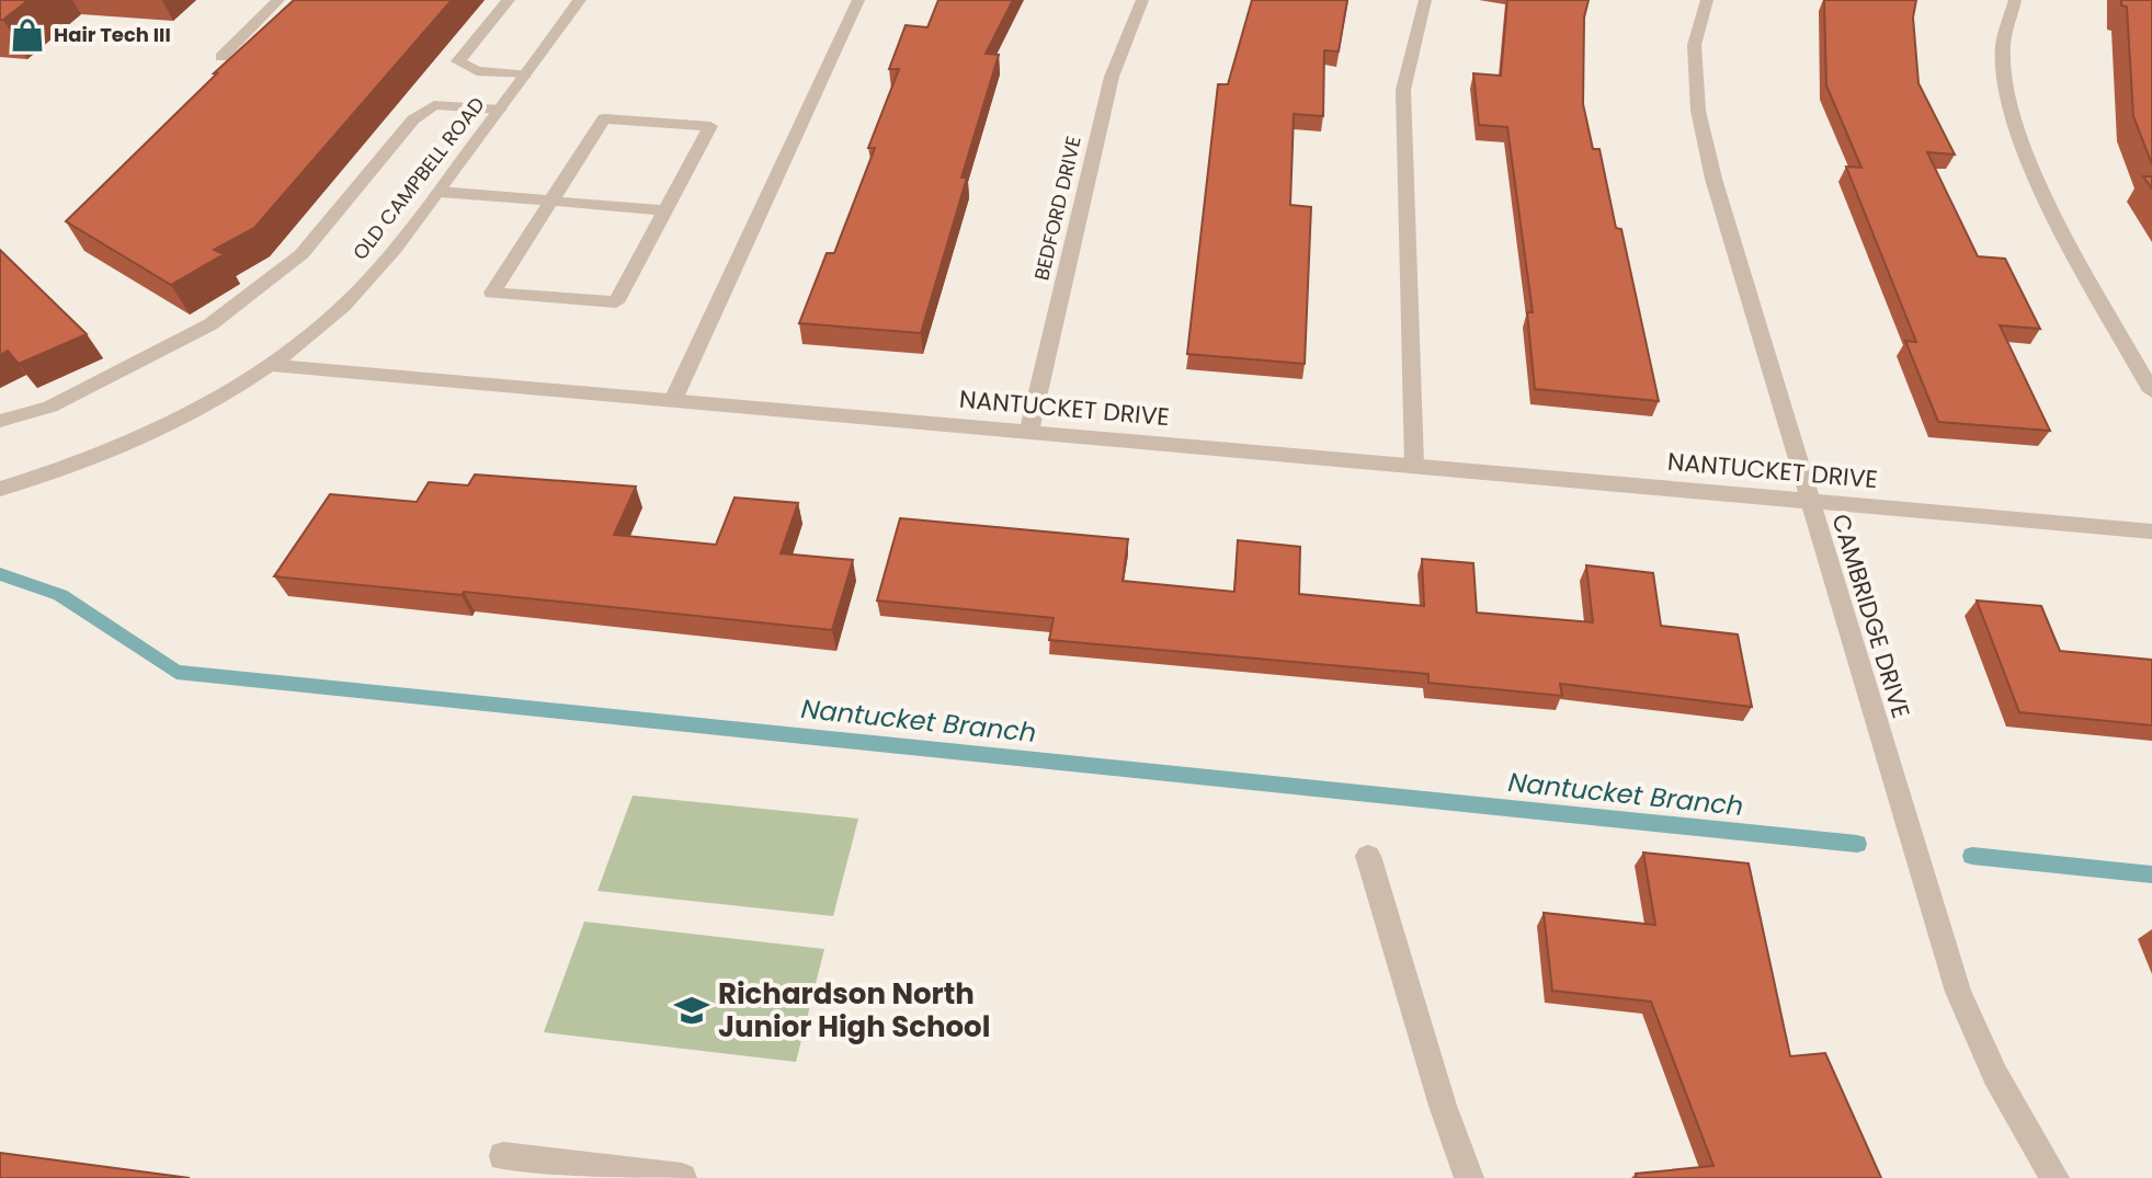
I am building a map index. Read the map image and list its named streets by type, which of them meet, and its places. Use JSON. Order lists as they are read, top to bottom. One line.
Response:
{"streets":{"street":["OLD CAMPBELL ROAD","BEDFORD DRIVE","NANTUCKET DRIVE","CAMBRIDGE DRIVE"]},"crossings":[["OLD CAMPBELL ROAD","NANTUCKET DRIVE"],["BEDFORD DRIVE","NANTUCKET DRIVE"],["NANTUCKET DRIVE","CAMBRIDGE DRIVE"]],"water":["Nantucket Branch"],"places":{"shop":["Hair Tech III"],"school or university":["Richardson North Junior High School"]}}
